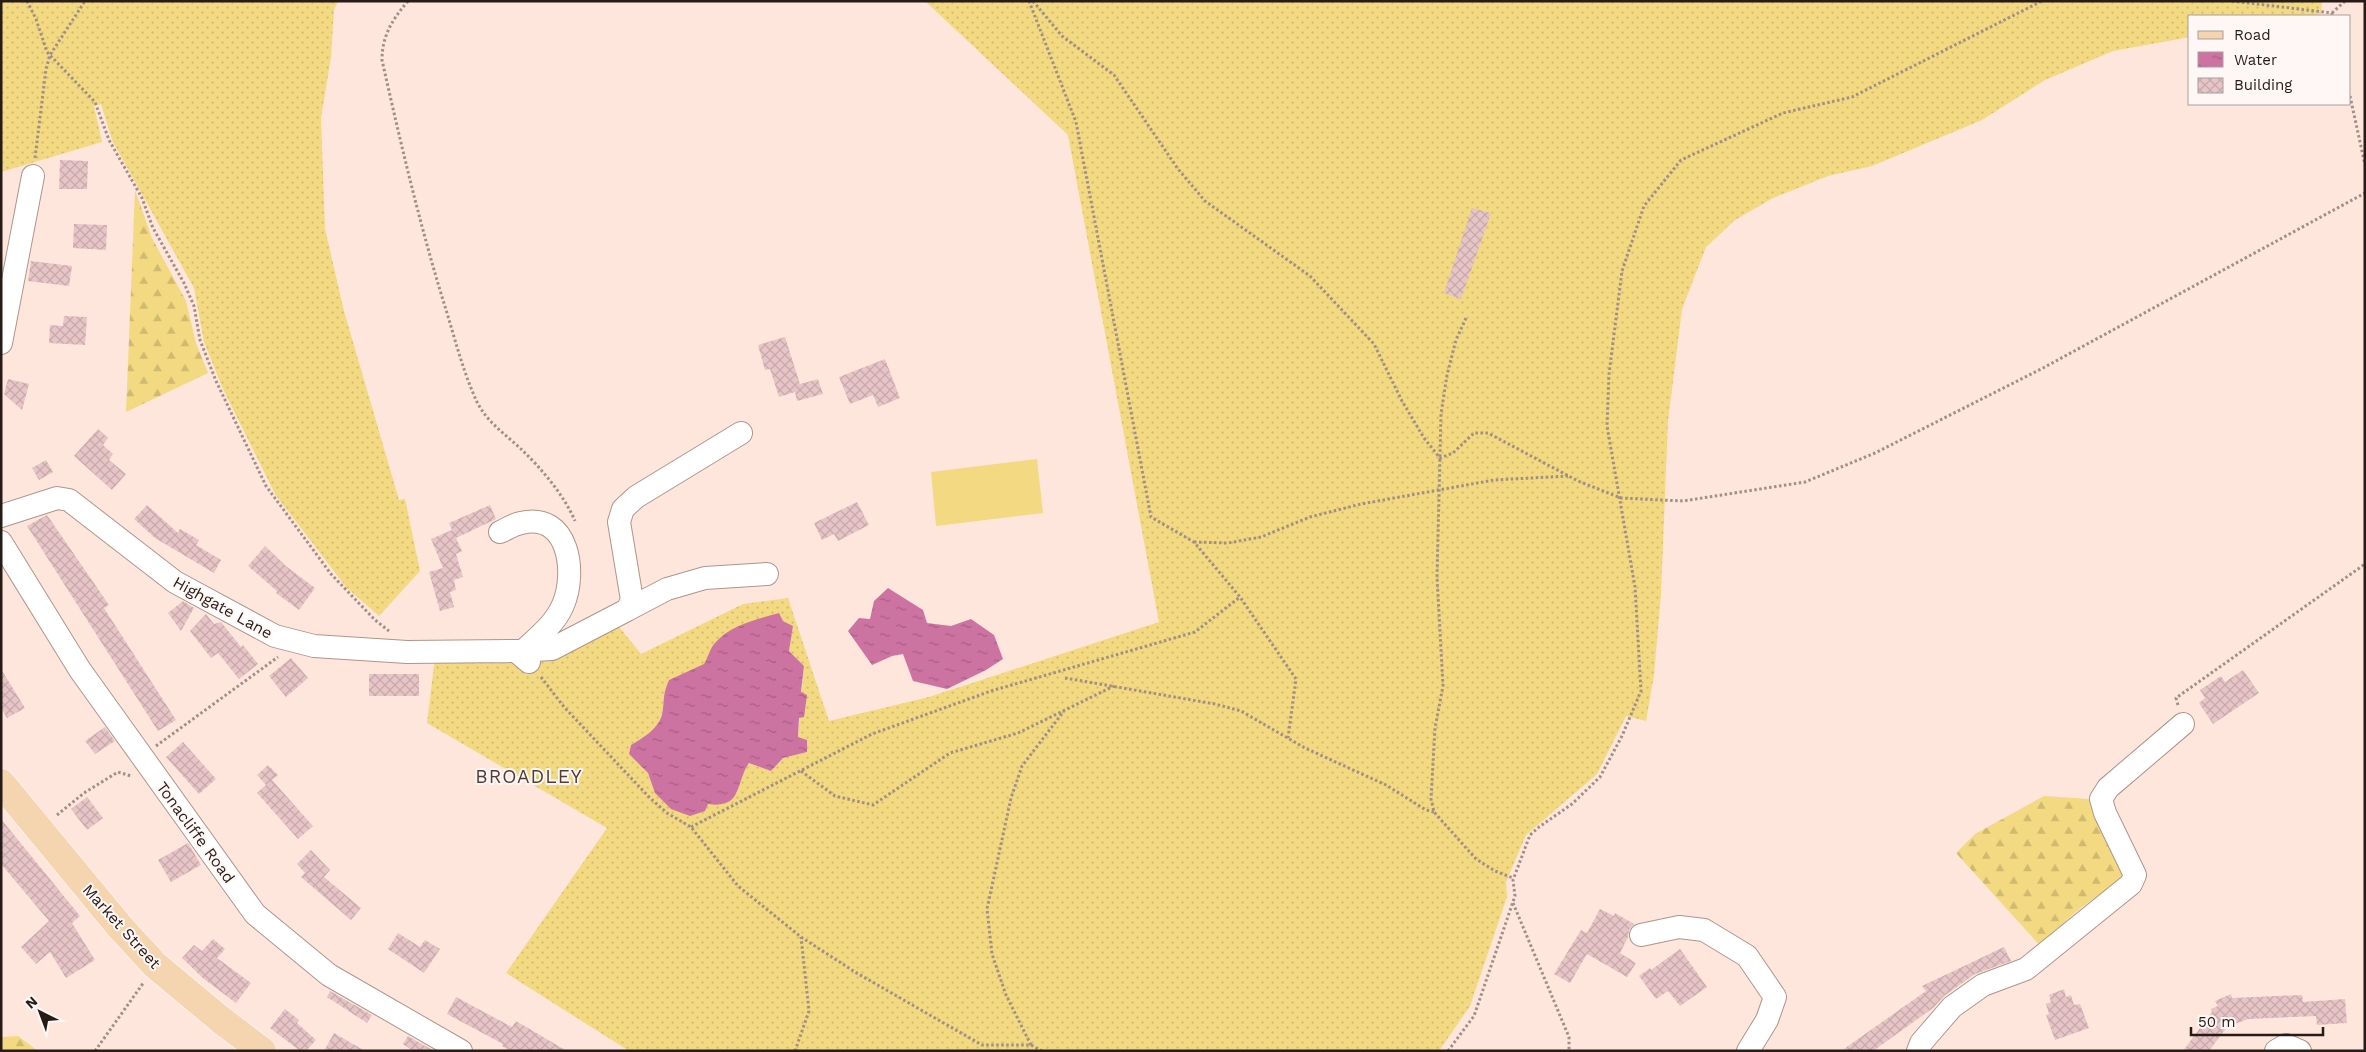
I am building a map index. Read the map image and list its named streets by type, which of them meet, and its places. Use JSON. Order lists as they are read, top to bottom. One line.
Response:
{"streets":{"main road":["Market Street"],"street":["Highgate Lane","Tonacliffe Road"]},"districts":["BROADLEY"],"legend":["Road","Water","Building"],"scale_bar":"50 m","north":"top left"}
